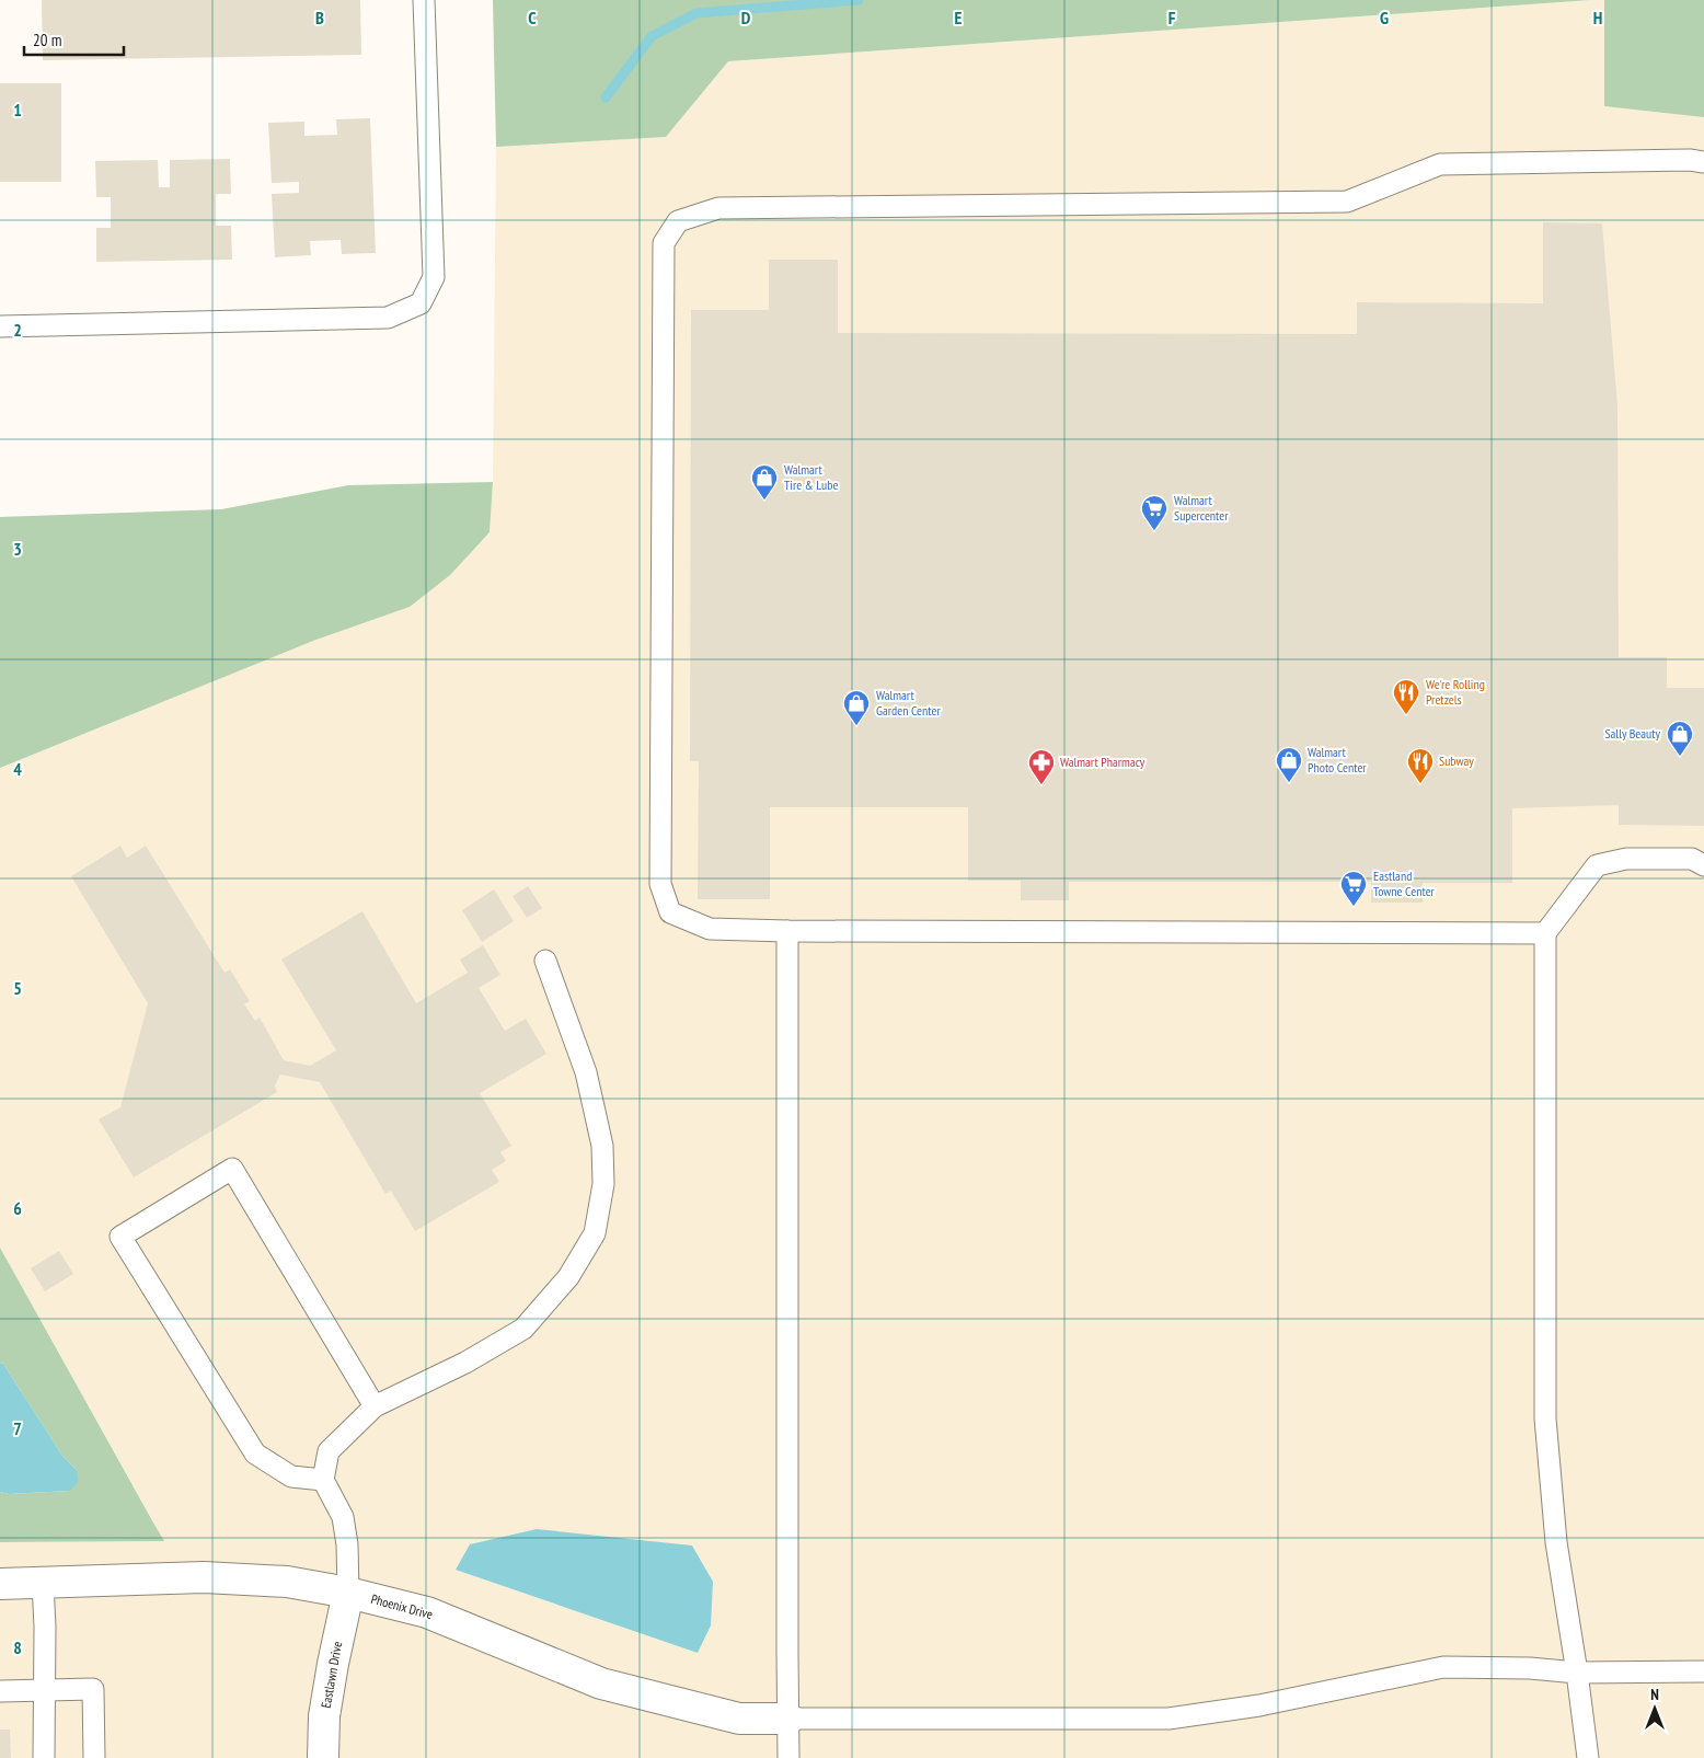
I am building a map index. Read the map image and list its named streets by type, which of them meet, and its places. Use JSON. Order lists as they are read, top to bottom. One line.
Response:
{"streets":{"street":["Phoenix Drive","Eastlawn Drive"]},"crossings":[["Phoenix Drive","Eastlawn Drive"]],"places":{"shop":["Walmart Tire & Lube","Walmart Garden Center","Sally Beauty","Walmart Photo Center"],"supermarket":["Walmart Supercenter","Eastland Towne Center"],"restaurant":["We're Rolling Pretzels","Subway"],"pharmacy":["Walmart Pharmacy"]},"scale_bar":"20 m","north":"top","grid":{"columns":["B","C","D","E","F","G","H"],"rows":["1","2","3","4","5","6","7","8"]}}
